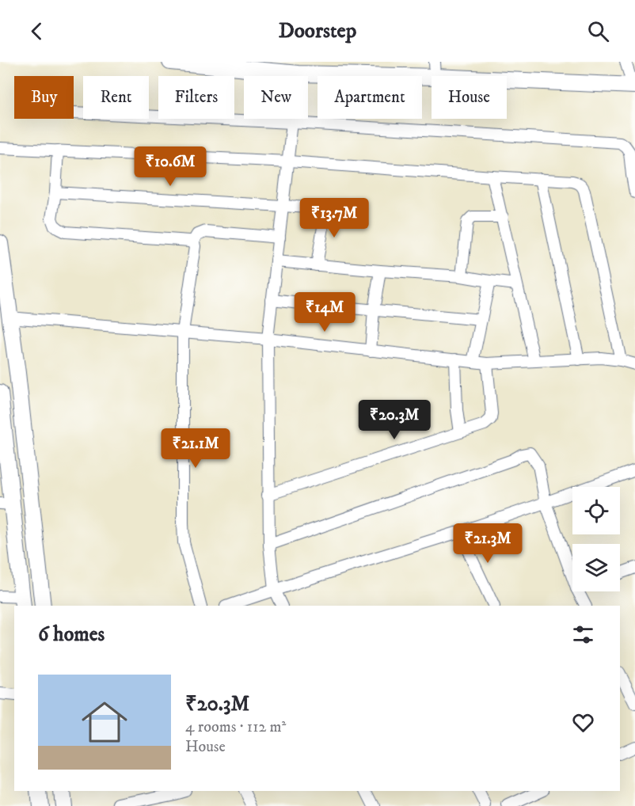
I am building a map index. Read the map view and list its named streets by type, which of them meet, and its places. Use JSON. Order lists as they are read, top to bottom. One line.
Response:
{"page":{"header":"Doorstep","chip":["Buy","Rent","Filters","New","Apartment","House"],"price":["₹10.6M","₹13.7M","₹14M","₹20.3M","₹21.1M","₹21.3M"],"heading":"6 homes","list":[{"name":"₹20.3M","note":"4 rooms · 112 m² · House"}]}}
